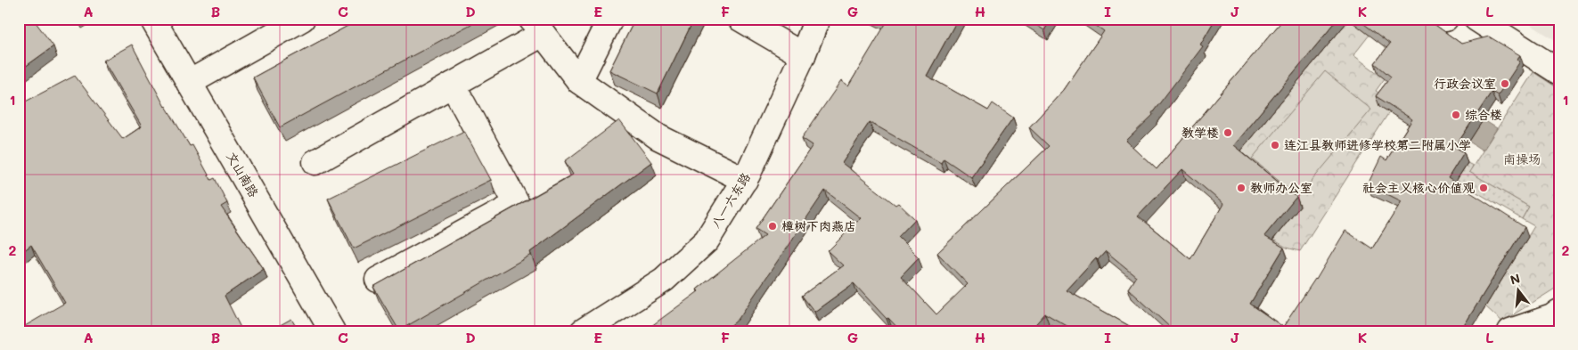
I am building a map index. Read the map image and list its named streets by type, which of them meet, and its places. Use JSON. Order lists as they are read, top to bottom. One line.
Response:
{"streets":{"street":["文山南路","八一六东路"]},"parks":["南操场"],"places":["行政会议室","综合楼","教学楼","连江县教师进修学校第二附属小学","教师办公室","社会主义核心价值观","樟树下肉燕店"],"north":"top","grid":{"columns":["A","B","C","D","E","F","G","H","I","J","K","L"],"rows":["1","2"]}}
